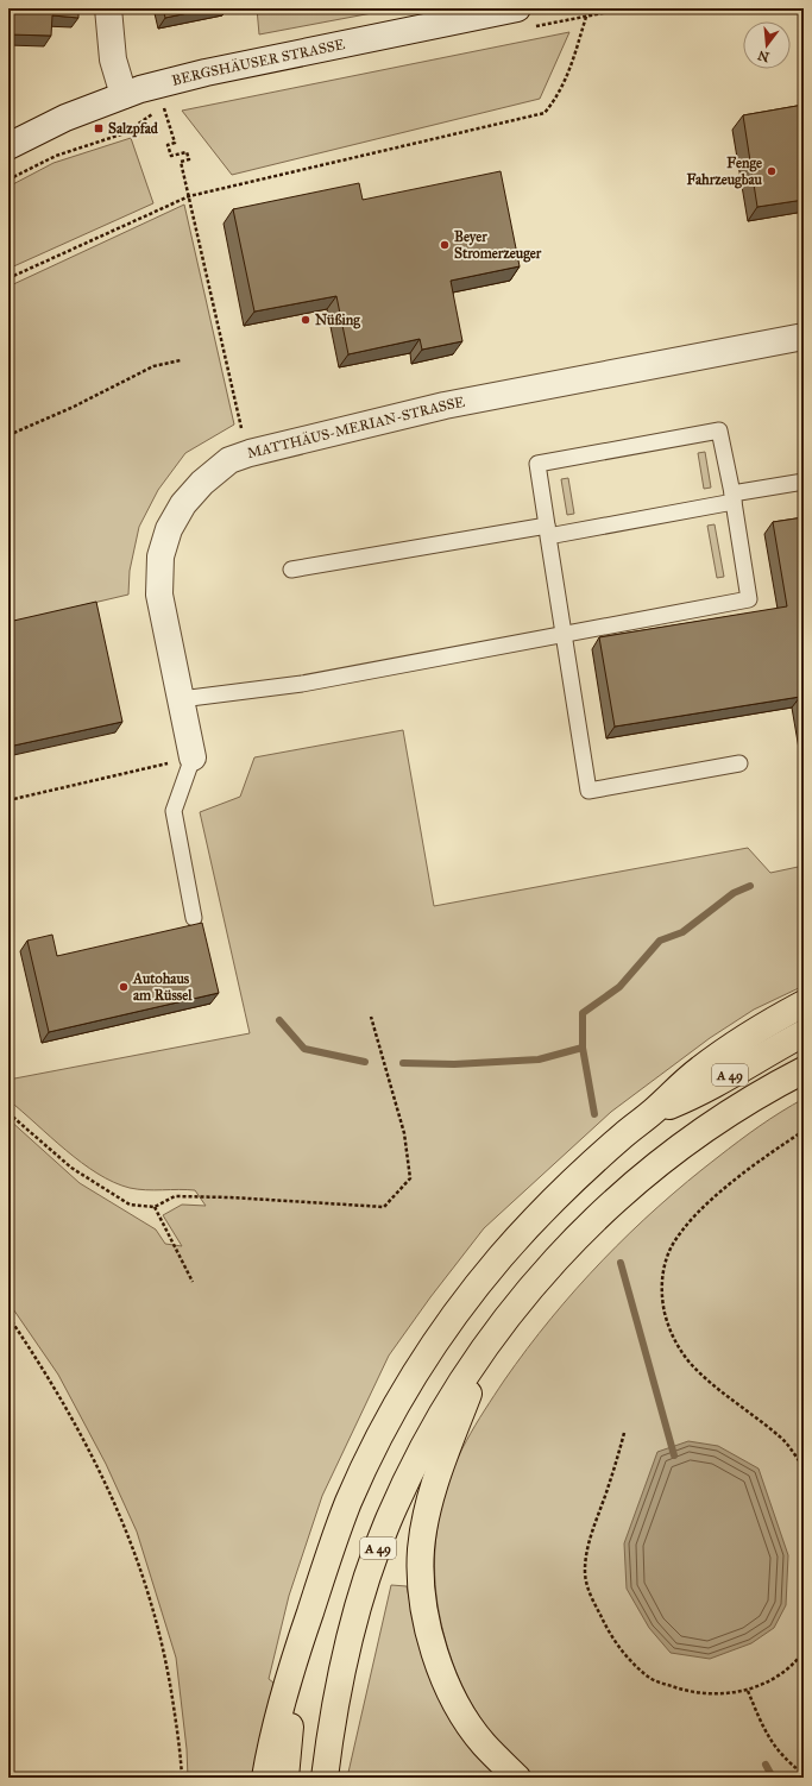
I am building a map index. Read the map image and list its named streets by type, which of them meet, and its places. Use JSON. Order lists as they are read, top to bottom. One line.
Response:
{"streets":{"highway":["A 49"],"street":["BERGSHÄUSER STRASSE","MATTHÄUS-MERIAN-STRASSE"]},"places":{"transit":["Salzpfad"],"other":["Fenge Fahrzeugbau","Beyer Stromerzeuger","Nüßing","Autohaus am Rüssel"]},"north":"bottom"}
